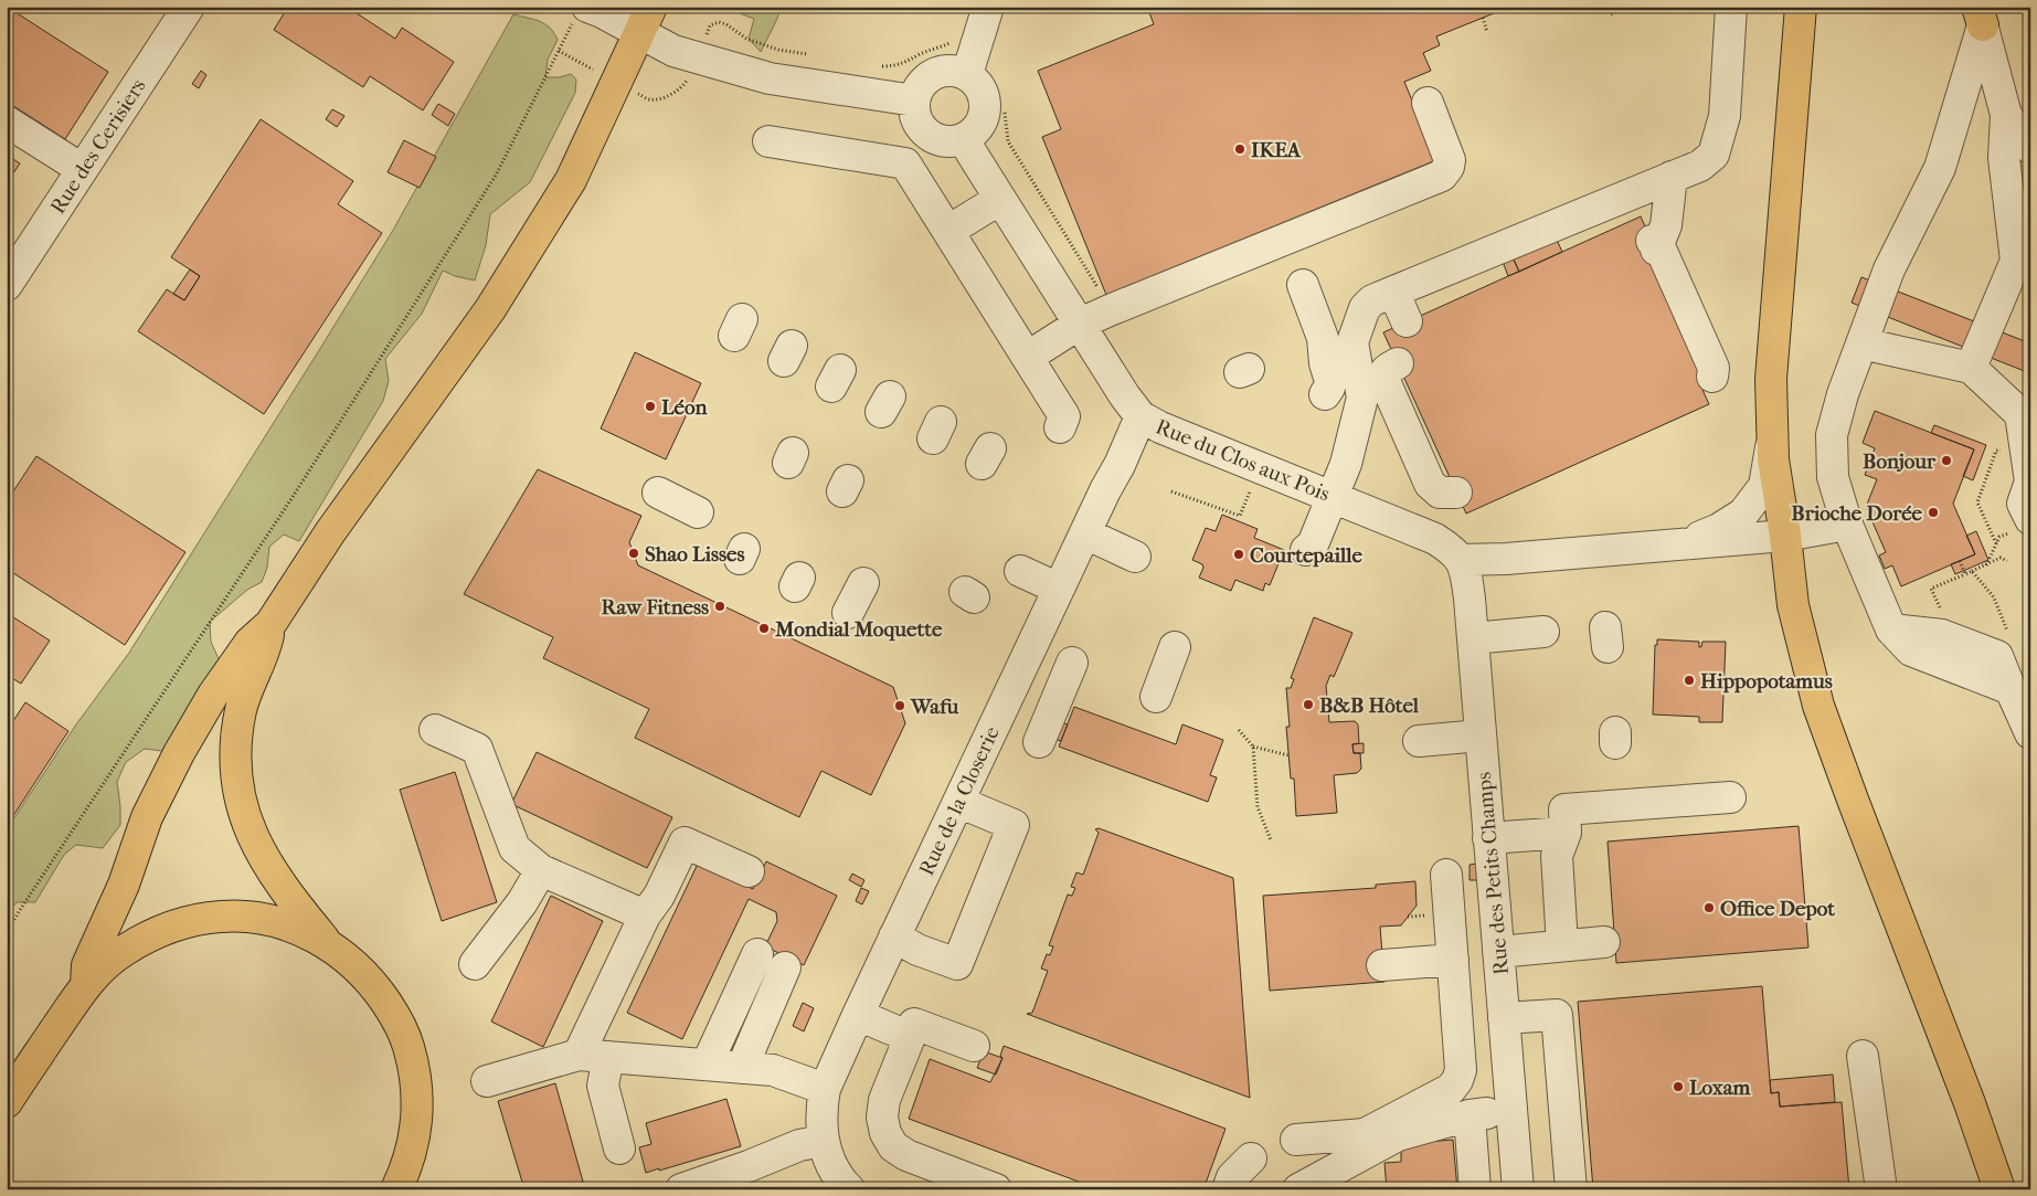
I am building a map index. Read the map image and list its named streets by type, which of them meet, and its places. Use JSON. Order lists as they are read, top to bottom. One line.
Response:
{"streets":{"street":["Rue des Cerisiers","Rue du Clos aux Pois","Rue de la Closerie","Rue des Petits Champs"]},"crossings":[["Rue du Clos aux Pois","Rue de la Closerie"],["Rue du Clos aux Pois","Rue des Petits Champs"]],"places":["IKEA","Léon","Bonjour","Brioche Dorée","Shao Lisses","Courtepaille","Raw Fitness","Mondial Moquette","Hippopotamus","B&B Hôtel","Wafu","Office Depot","Loxam"]}
